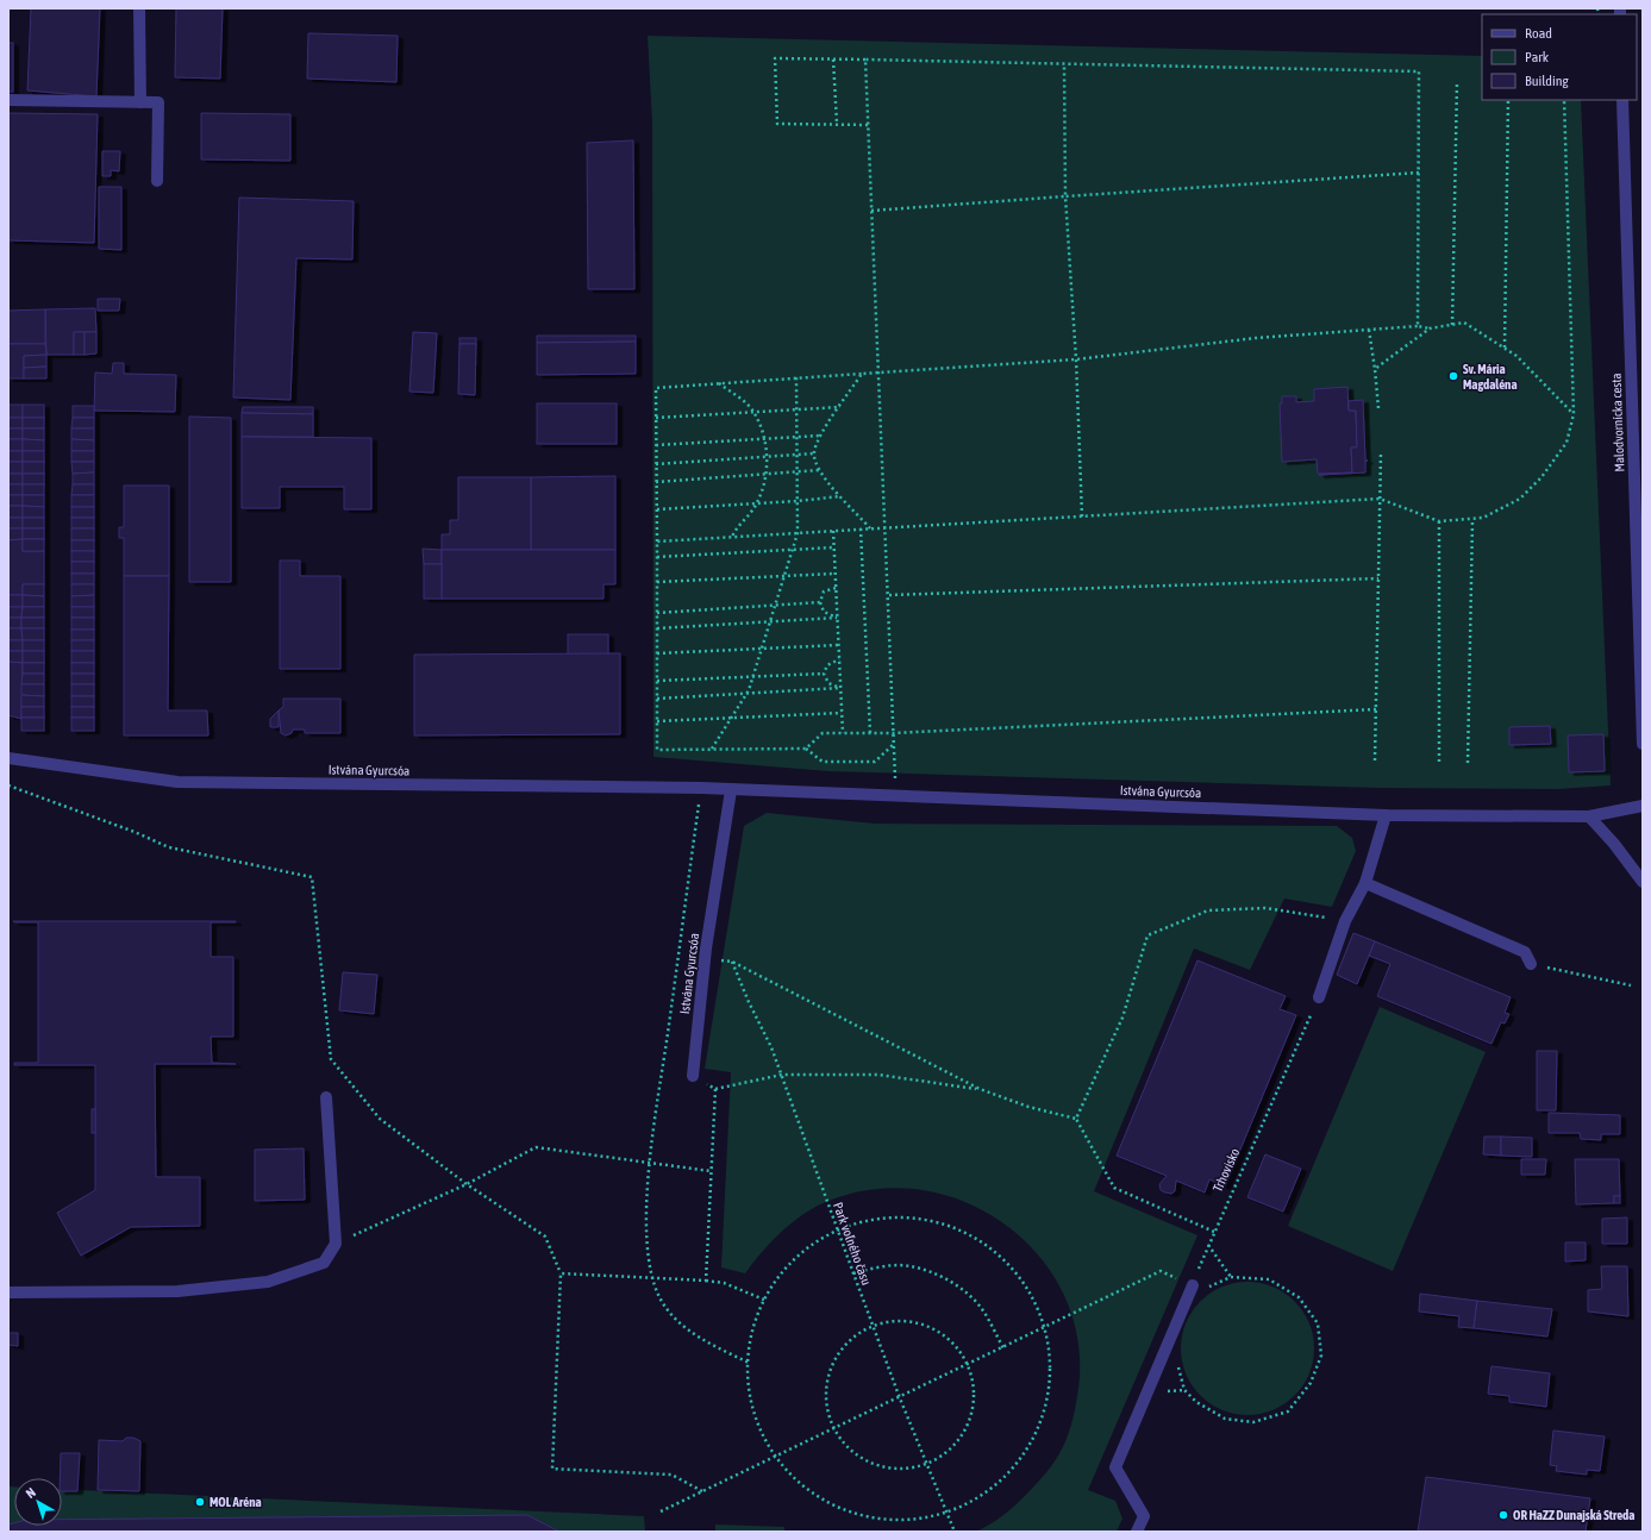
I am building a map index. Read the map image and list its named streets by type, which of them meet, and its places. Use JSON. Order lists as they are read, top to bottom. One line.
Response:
{"streets":{"street":["Malodvornícka cesta","Istvána Gyurcsóa"],"path":["Trhovisko","Park voľného času"]},"places":["Sv. Mária Magdaléna","MOL Aréna","OR HaZZ Dunajská Streda"],"legend":["Road","Park","Building"],"north":"top left"}
